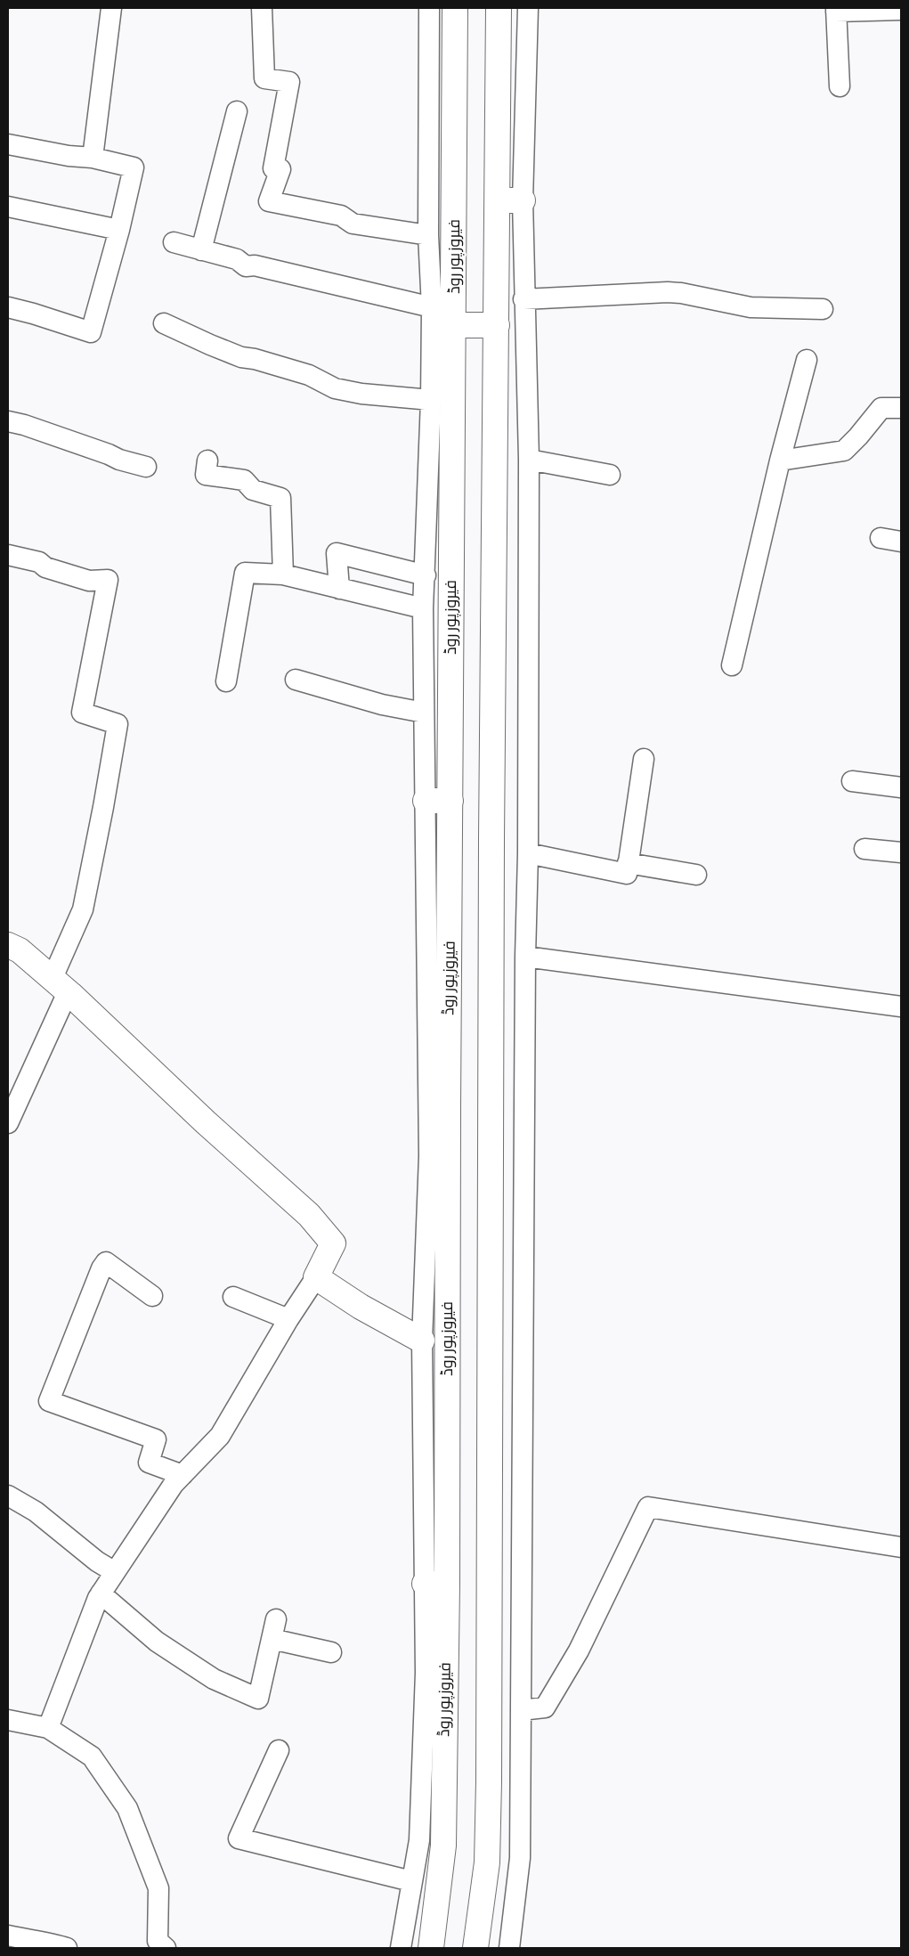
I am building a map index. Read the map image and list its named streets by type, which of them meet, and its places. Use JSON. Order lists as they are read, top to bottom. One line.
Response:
{"streets":{"main road":["فیروزپور روڈ"]}}
